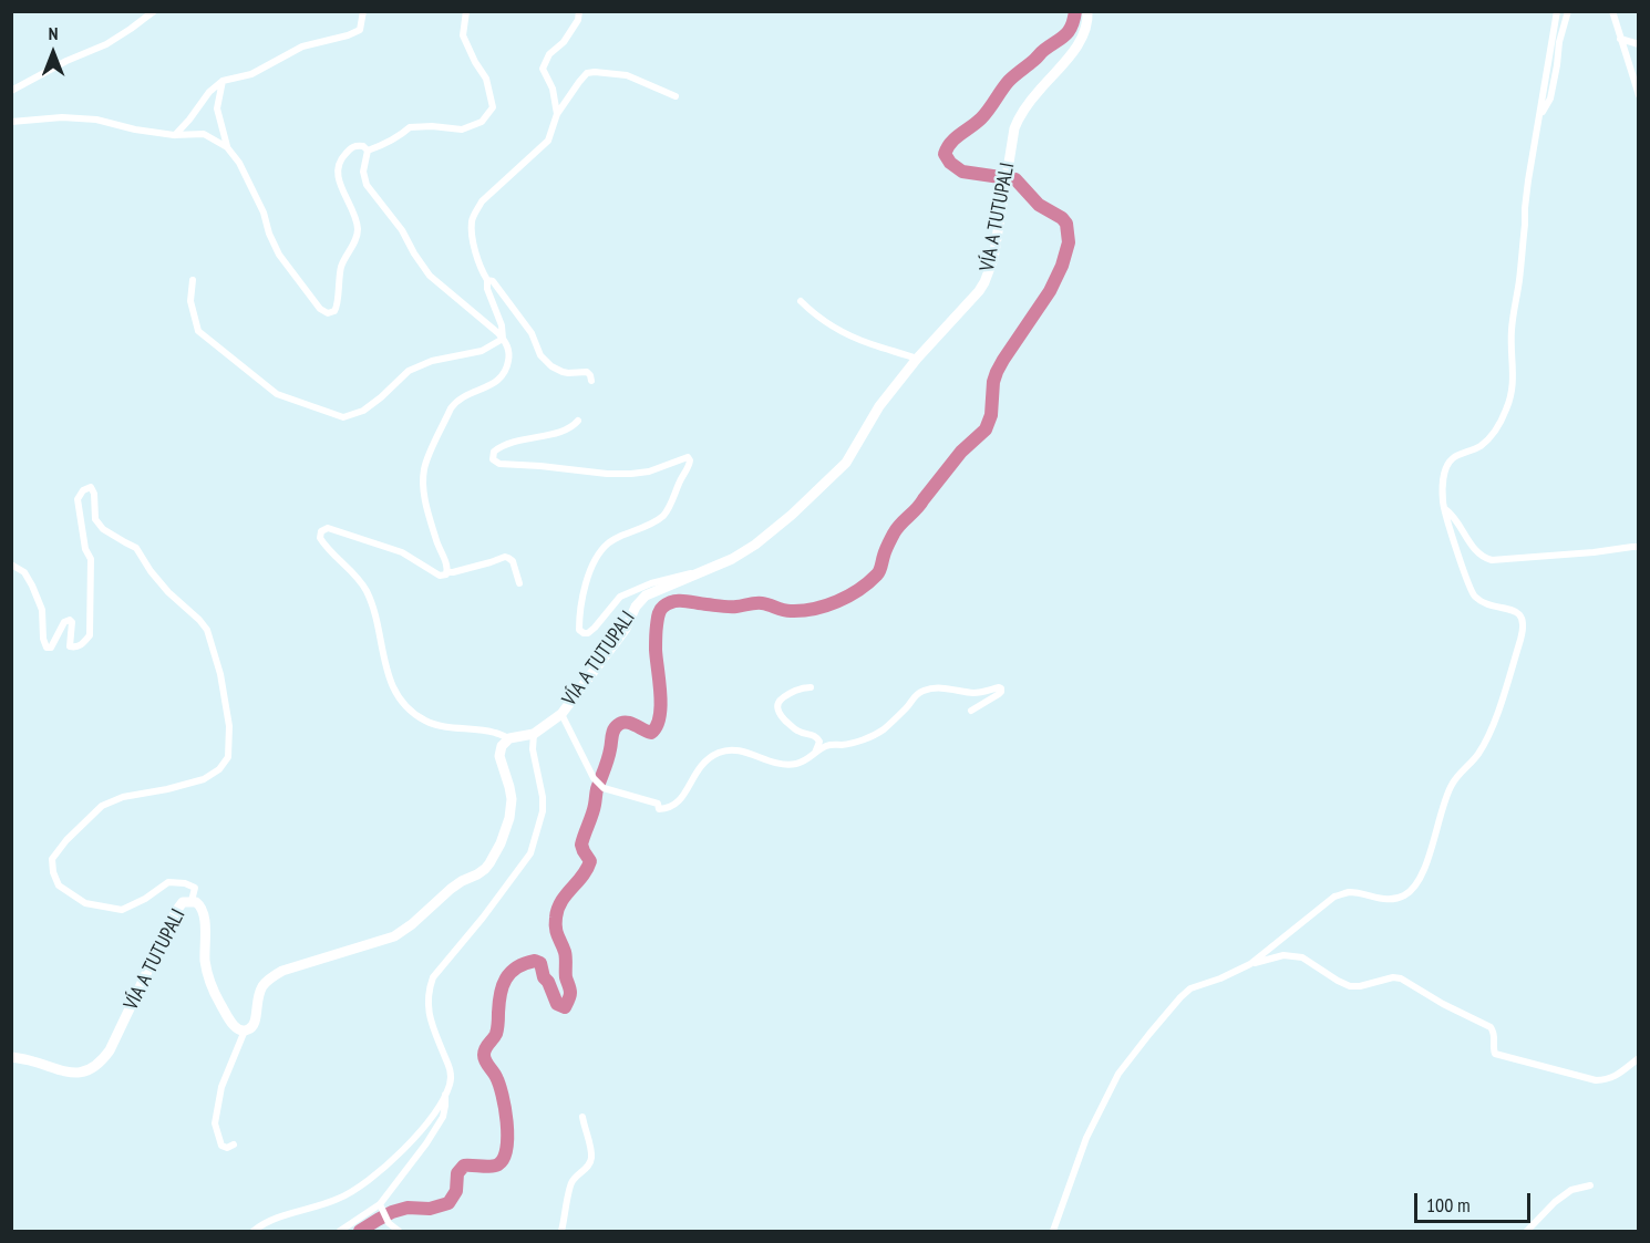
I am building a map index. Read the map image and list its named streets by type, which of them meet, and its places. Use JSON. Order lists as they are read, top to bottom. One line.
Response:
{"streets":{"street":["VÍA A TUTUPALI"]},"scale_bar":"100 m","north":"top"}
